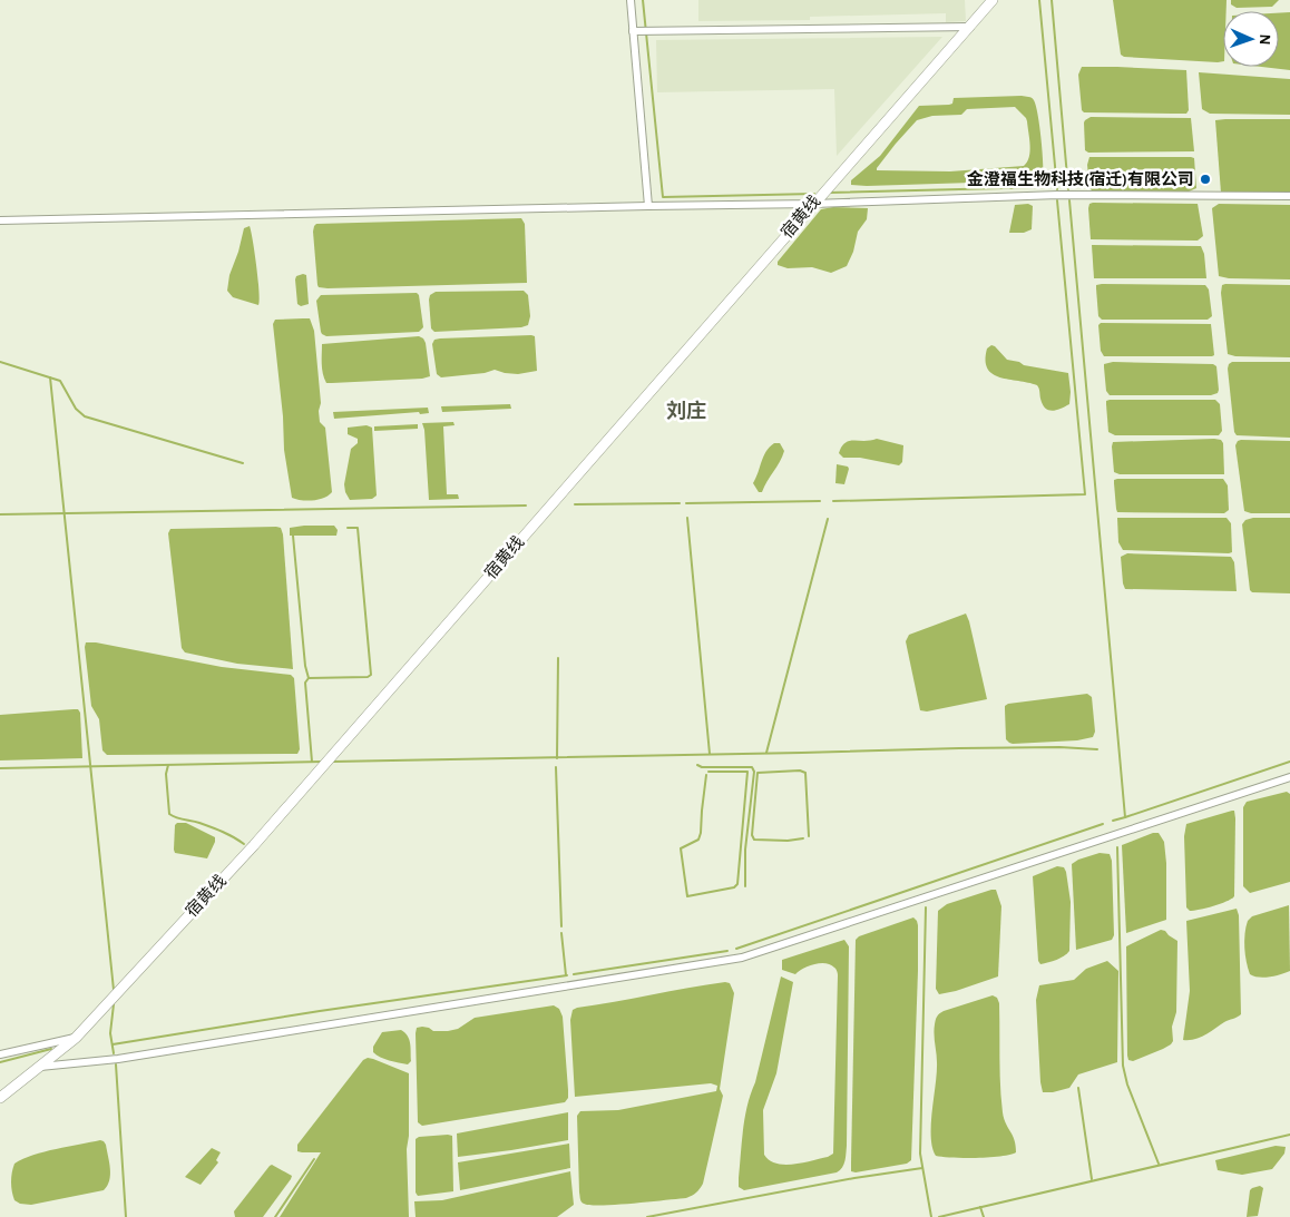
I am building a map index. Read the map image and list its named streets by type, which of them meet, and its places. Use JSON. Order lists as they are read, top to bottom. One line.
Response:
{"streets":{"main road":["宿黄线"]},"districts":["刘庄"],"places":["金澄福生物科技(宿迁)有限公司"],"north":"right"}
